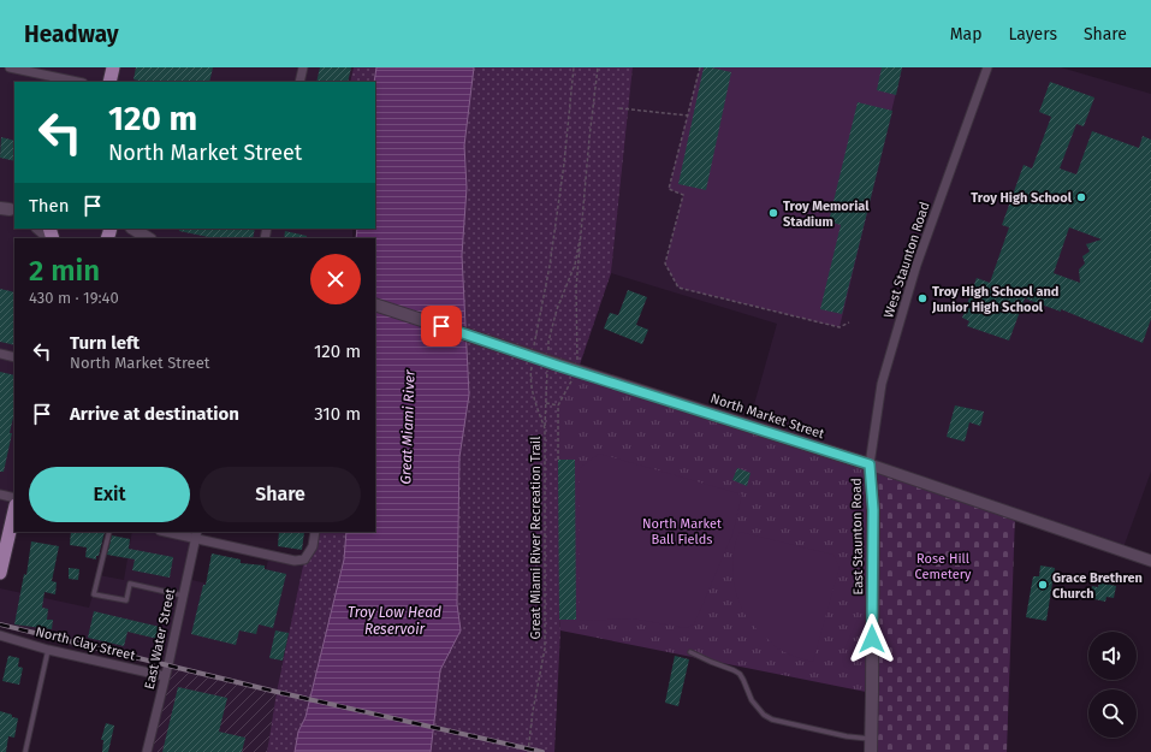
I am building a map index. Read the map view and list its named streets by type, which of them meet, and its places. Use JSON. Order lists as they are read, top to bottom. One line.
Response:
{"streets":{"main road":["North Market Street","East Staunton Road"],"street":["West Staunton Road","East Water Street","North Clay Street"],"path":["Great Miami River Recreation Trail"]},"crossings":[["West Staunton Road","North Market Street"],["West Staunton Road","East Staunton Road"],["North Market Street","East Staunton Road"],["East Water Street","North Clay Street"]],"water":["Great Miami River","Troy Low Head Reservoir"],"parks":["North Market Ball Fields","Rose Hill Cemetery"],"places":["Troy High School","Troy Memorial Stadium","Troy High School and Junior High School","Grace Brethren Church"],"page":{"header":"Headway","nav":["Map","Layers","Share"],"turn":["120 m","North Market Street"],"then":"Then","heading":["2 min","430 m · 19:40"],"list":[{"name":"Turn left","note":"North Market Street","value":"120 m"},{"name":"Arrive at destination","value":"310 m"}],"buttons":["Exit","Share"]}}
